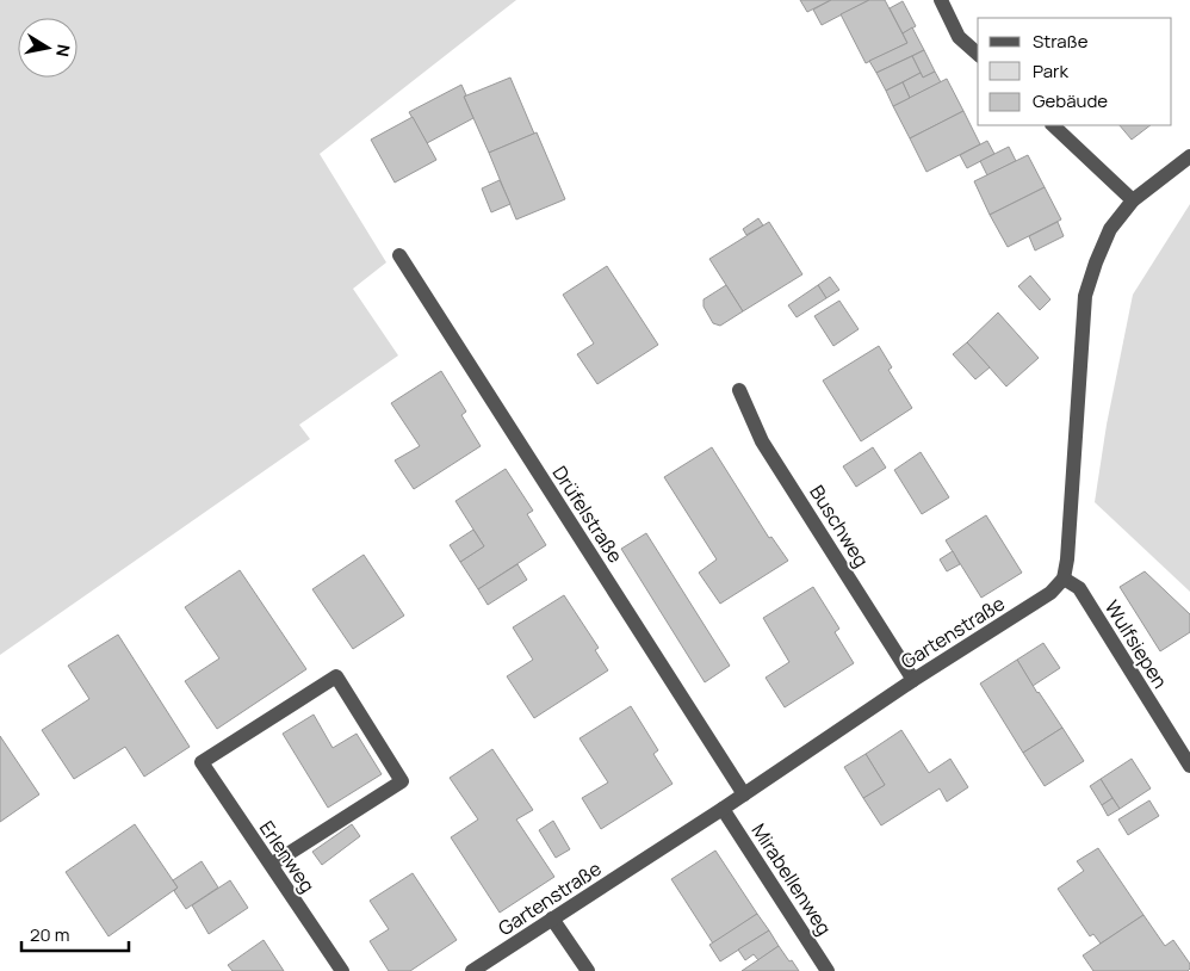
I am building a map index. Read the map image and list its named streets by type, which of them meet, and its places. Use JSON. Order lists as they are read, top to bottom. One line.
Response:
{"streets":{"street":["Drüfelstraße","Buschweg","Gartenstraße","Wulfsiepen","Erlenweg","Mirabellenweg"]},"crossings":[["Drüfelstraße","Gartenstraße"],["Buschweg","Gartenstraße"],["Gartenstraße","Wulfsiepen"],["Gartenstraße","Mirabellenweg"]],"legend":["Straße","Park","Gebäude"],"scale_bar":"20 m","north":"right"}
